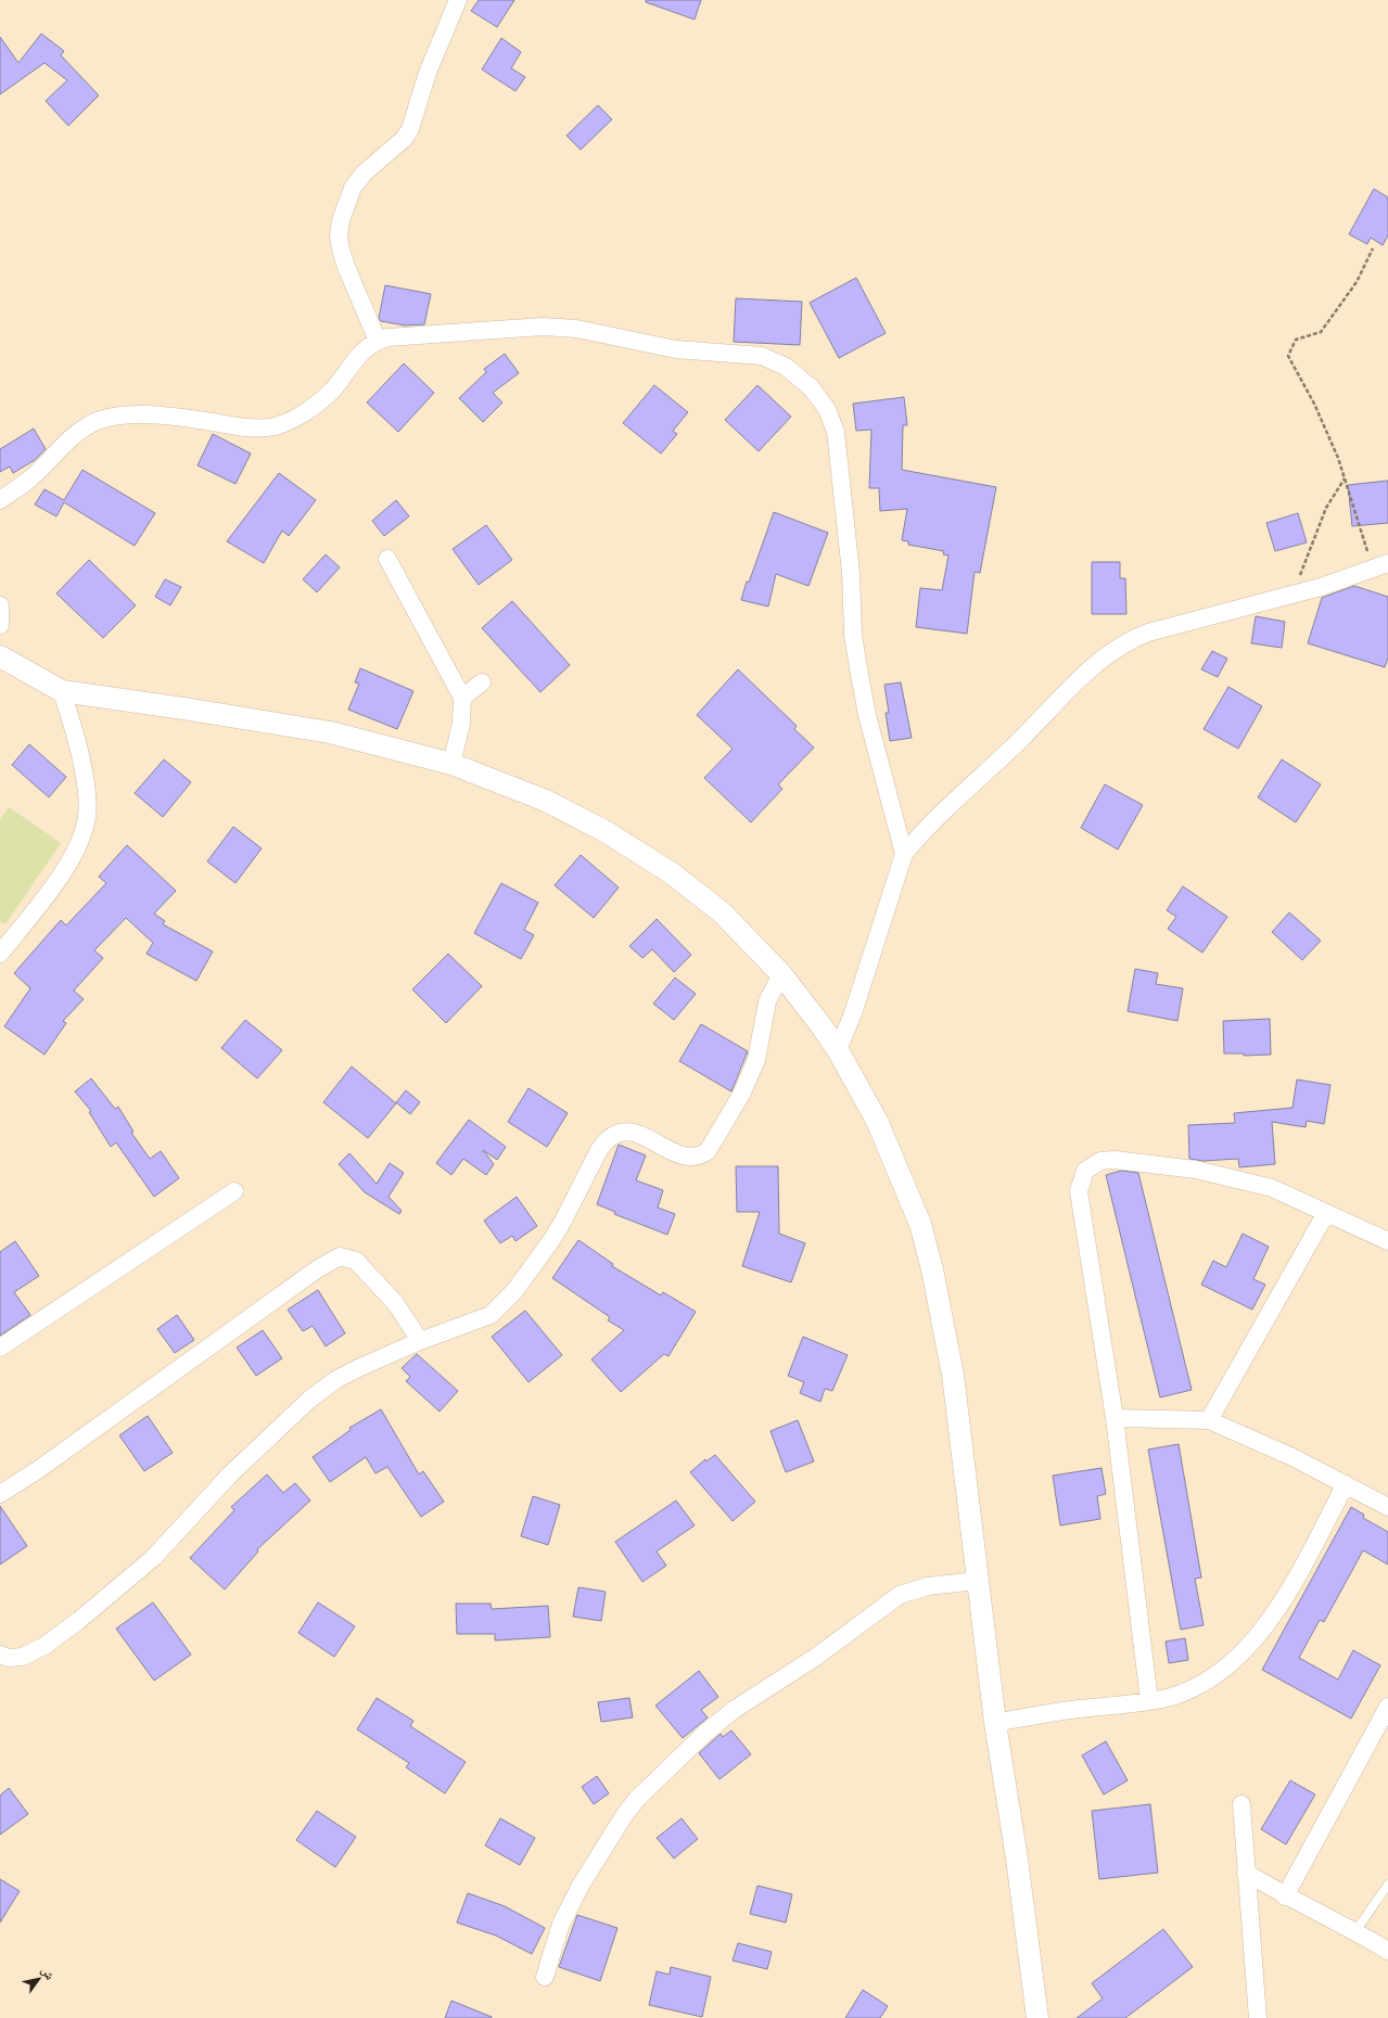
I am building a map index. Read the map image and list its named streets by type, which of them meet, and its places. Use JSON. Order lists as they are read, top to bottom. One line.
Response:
{"north":"top right"}
